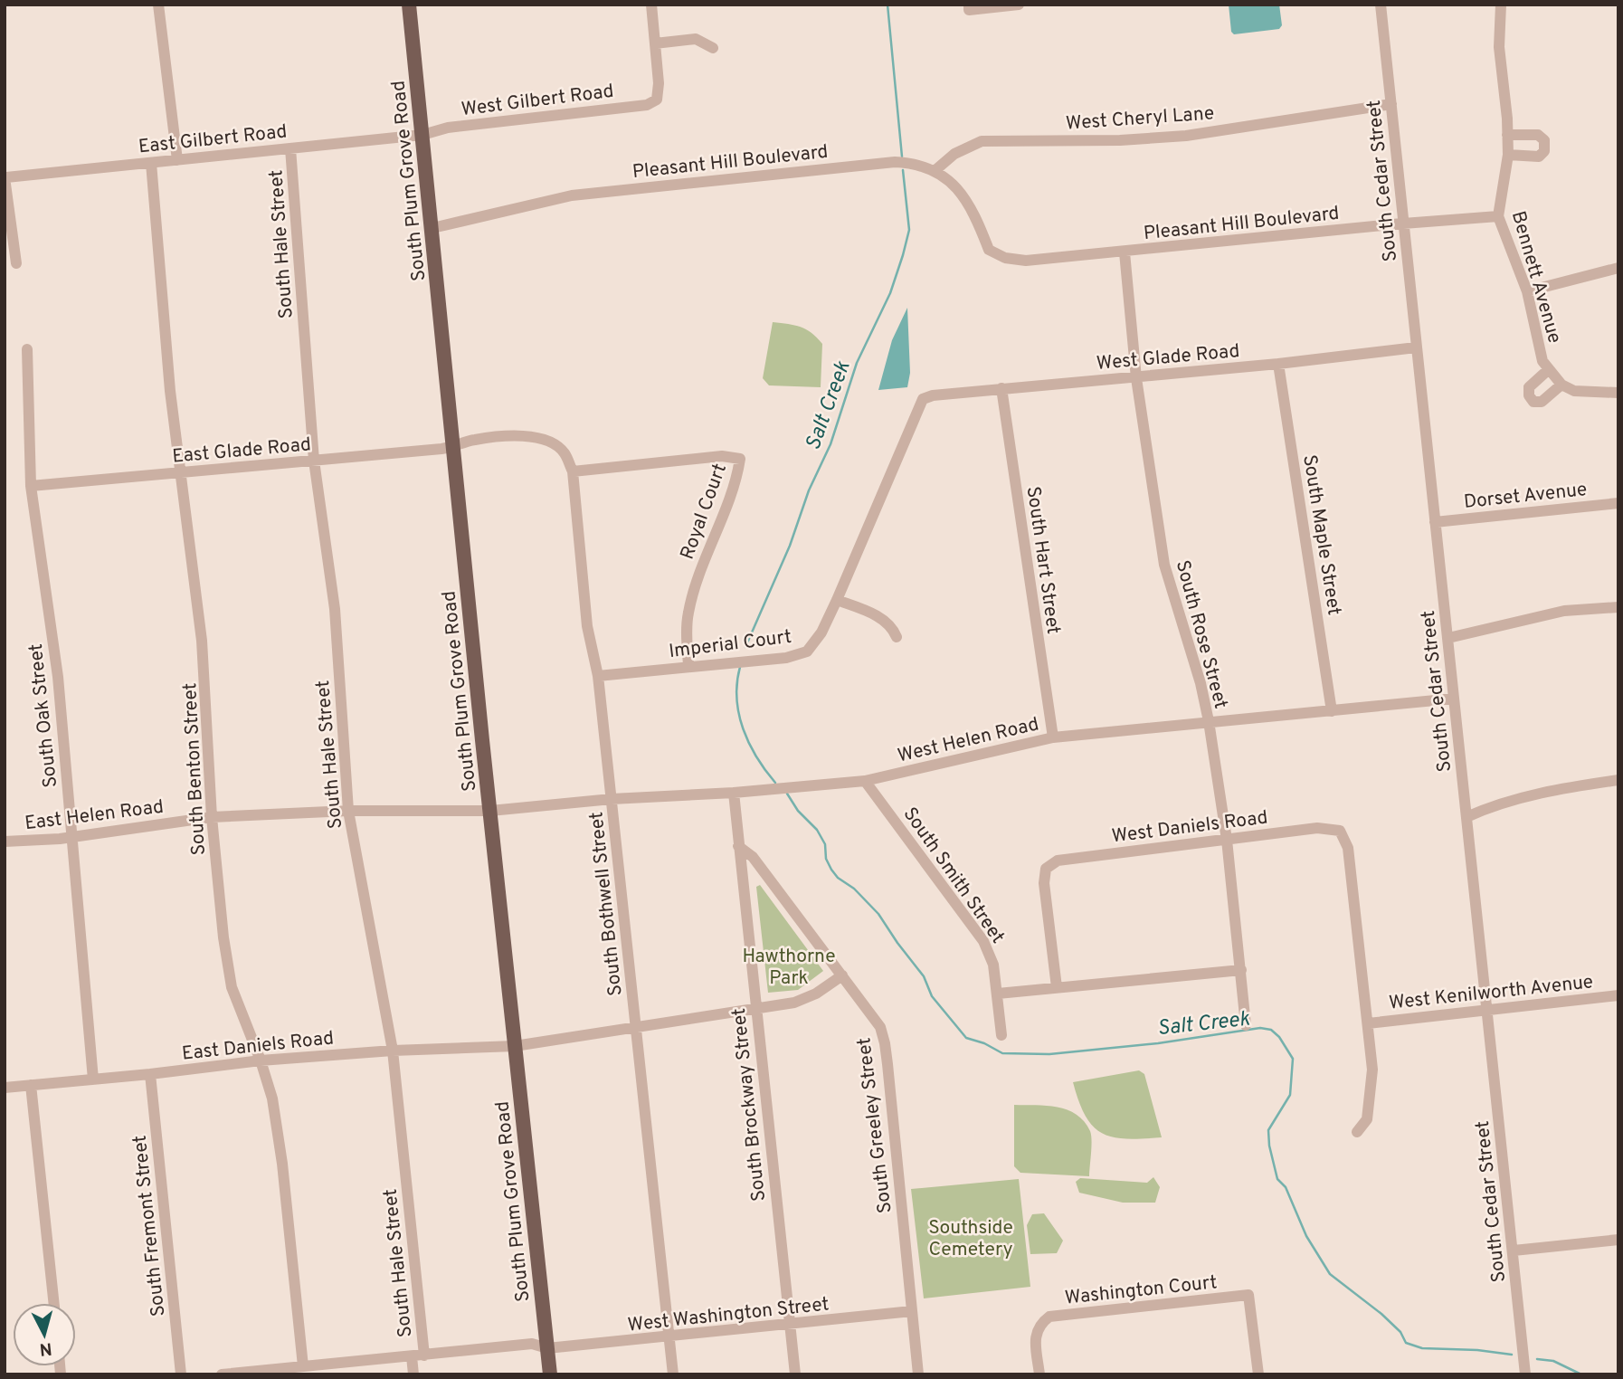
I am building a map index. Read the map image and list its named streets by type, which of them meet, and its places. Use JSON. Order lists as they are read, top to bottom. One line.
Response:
{"streets":{"main road":["South Plum Grove Road"],"street":["West Gilbert Road","West Cheryl Lane","East Gilbert Road","Pleasant Hill Boulevard","South Cedar Street","South Hale Street","Bennett Avenue","West Glade Road","East Glade Road","Dorset Avenue","Royal Court","South Maple Street","South Hart Street","South Rose Street","Imperial Court","South Oak Street","West Helen Road","South Benton Street","East Helen Road","West Daniels Road","South Smith Street","South Bothwell Street","West Kenilworth Avenue","East Daniels Road","South Brockway Street","South Greeley Street","South Fremont Street","Washington Court","West Washington Street"]},"crossings":[["West Gilbert Road","East Gilbert Road"],["West Gilbert Road","South Plum Grove Road"],["West Cheryl Lane","Pleasant Hill Boulevard"],["West Cheryl Lane","South Cedar Street"],["East Gilbert Road","South Plum Grove Road"],["East Gilbert Road","South Hale Street"],["East Gilbert Road","South Benton Street"],["Pleasant Hill Boulevard","South Plum Grove Road"],["Pleasant Hill Boulevard","South Cedar Street"],["Pleasant Hill Boulevard","Bennett Avenue"],["Pleasant Hill Boulevard","South Rose Street"],["South Plum Grove Road","East Glade Road"],["South Plum Grove Road","West Helen Road"],["South Plum Grove Road","East Helen Road"],["South Plum Grove Road","South Bothwell Street"],["South Plum Grove Road","East Daniels Road"],["South Plum Grove Road","West Washington Street"],["South Cedar Street","West Glade Road"],["South Cedar Street","Dorset Avenue"],["South Cedar Street","West Helen Road"],["South Cedar Street","West Kenilworth Avenue"],["South Hale Street","East Glade Road"],["South Hale Street","East Helen Road"],["South Hale Street","East Daniels Road"],["South Hale Street","West Washington Street"],["West Glade Road","South Maple Street"],["West Glade Road","South Hart Street"],["West Glade Road","South Rose Street"],["West Glade Road","Imperial Court"],["East Glade Road","South Oak Street"],["East Glade Road","South Benton Street"],["East Glade Road","South Bothwell Street"],["Royal Court","Imperial Court"],["Royal Court","South Bothwell Street"],["South Maple Street","West Helen Road"],["South Hart Street","West Helen Road"],["South Rose Street","West Helen Road"],["South Rose Street","West Daniels Road"],["Imperial Court","South Bothwell Street"],["South Oak Street","East Helen Road"],["South Oak Street","East Daniels Road"],["West Helen Road","East Helen Road"],["West Helen Road","South Smith Street"],["West Helen Road","South Bothwell Street"],["West Helen Road","South Brockway Street"],["South Benton Street","East Helen Road"],["South Benton Street","East Daniels Road"],["South Benton Street","West Washington Street"],["West Daniels Road","West Kenilworth Avenue"],["South Bothwell Street","West Washington Street"],["East Daniels Road","South Fremont Street"],["South Brockway Street","South Greeley Street"],["South Brockway Street","West Washington Street"],["South Greeley Street","West Washington Street"]],"water":["Salt Creek"],"parks":["Hawthorne Park","Southside Cemetery"],"north":"bottom"}
